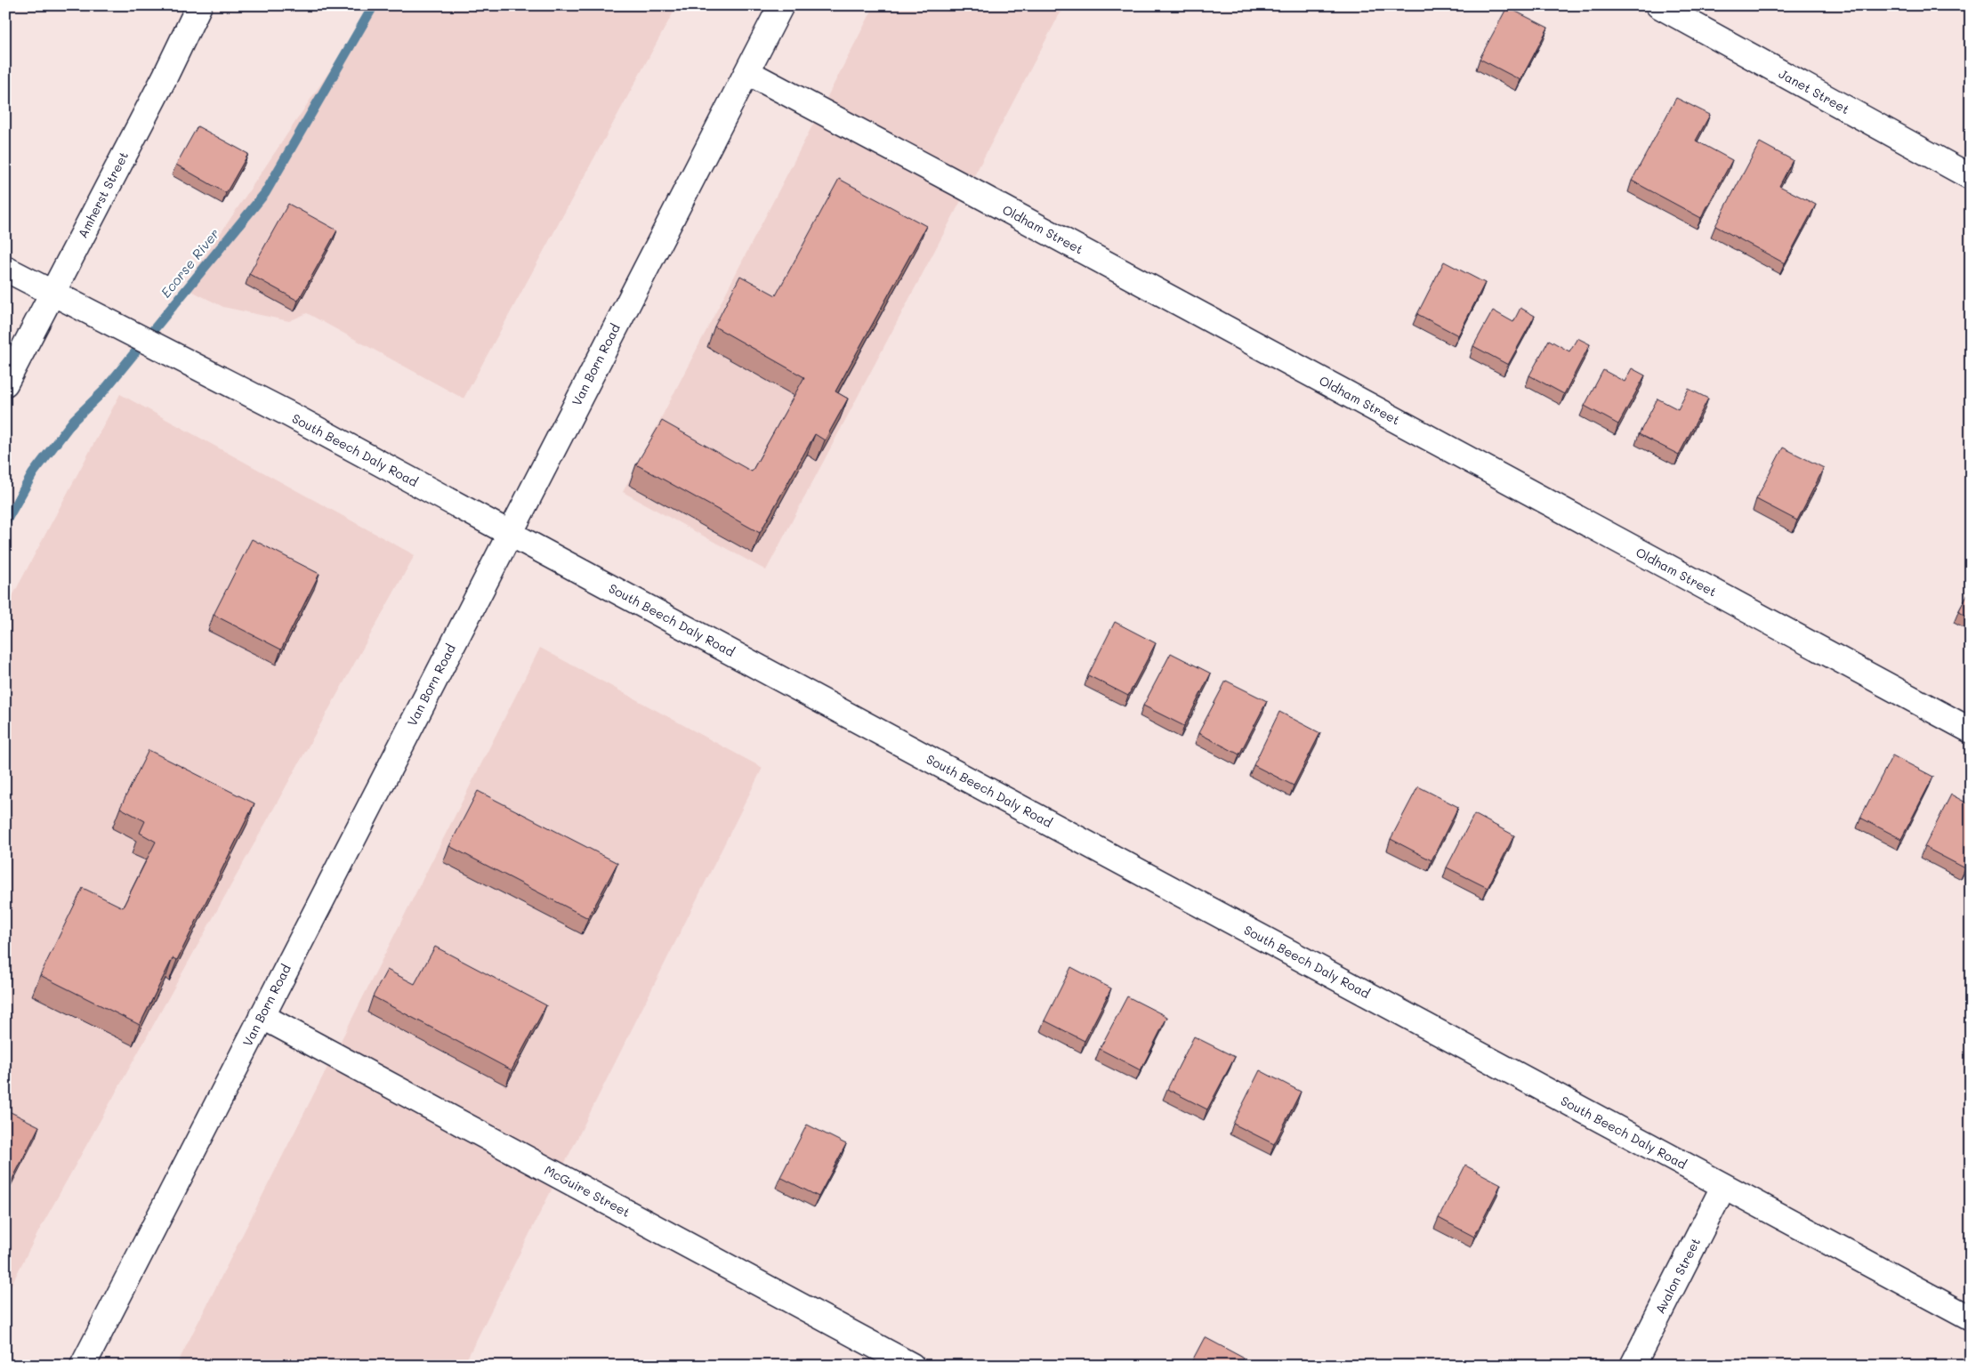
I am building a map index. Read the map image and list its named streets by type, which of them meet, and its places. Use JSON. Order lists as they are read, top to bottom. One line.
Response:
{"streets":{"street":["Janet Street","Amherst Street","Oldham Street","Van Born Road","South Beech Daly Road","McGuire Street","Avalon Street"]},"crossings":[["Amherst Street","South Beech Daly Road"],["Oldham Street","Van Born Road"],["Van Born Road","South Beech Daly Road"],["Van Born Road","McGuire Street"],["South Beech Daly Road","Avalon Street"]],"water":["Ecorse River"]}
